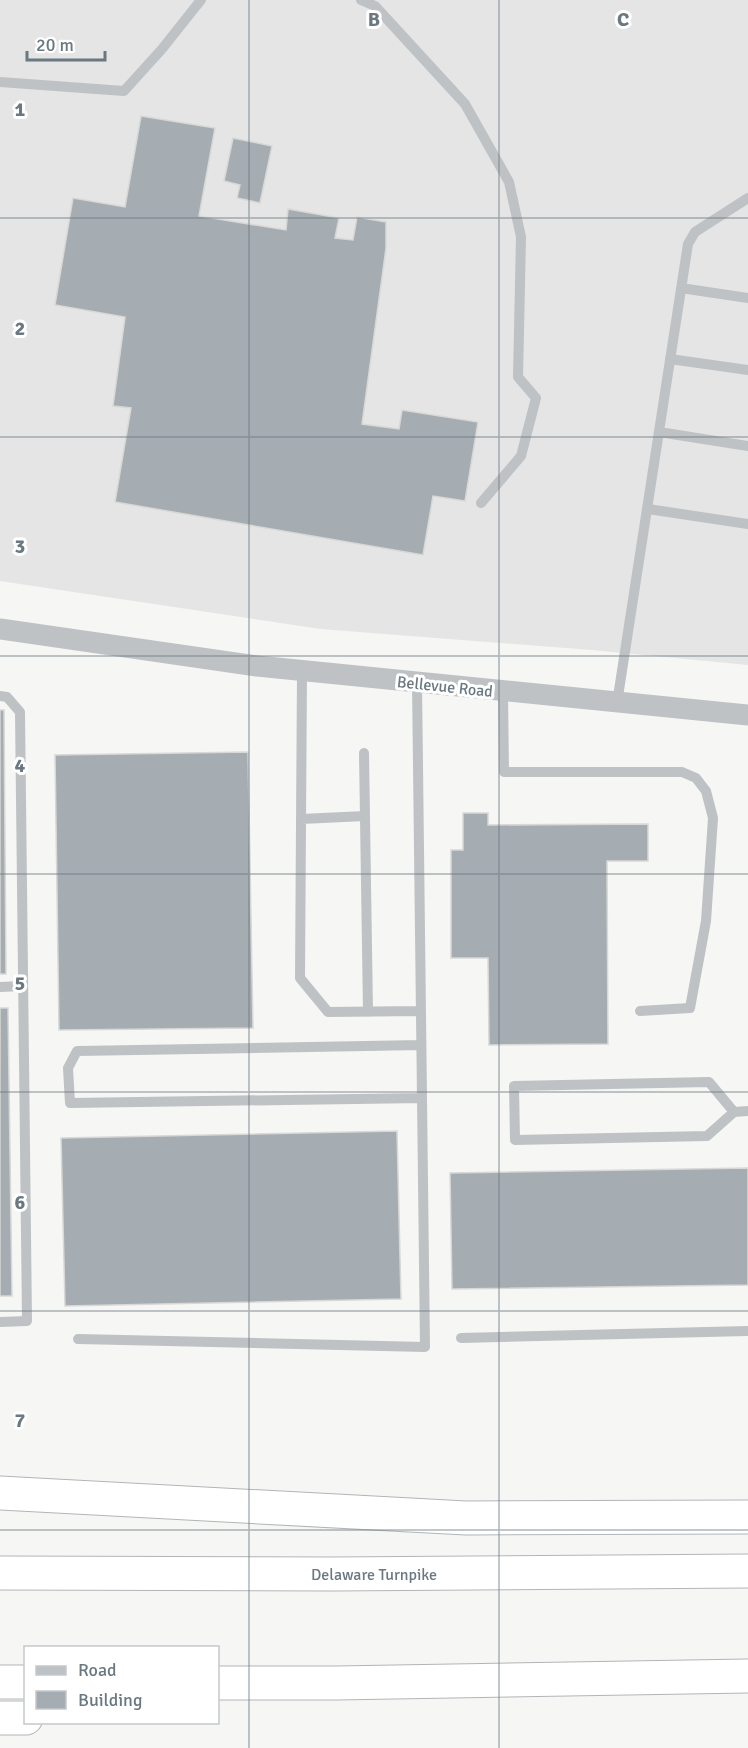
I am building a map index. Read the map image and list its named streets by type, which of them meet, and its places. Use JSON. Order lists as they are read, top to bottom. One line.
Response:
{"streets":{"highway":["Delaware Turnpike"],"street":["Bellevue Road"]},"legend":["Road","Building"],"scale_bar":"20 m","grid":{"columns":["B","C"],"rows":["1","2","3","4","5","6","7"]}}
